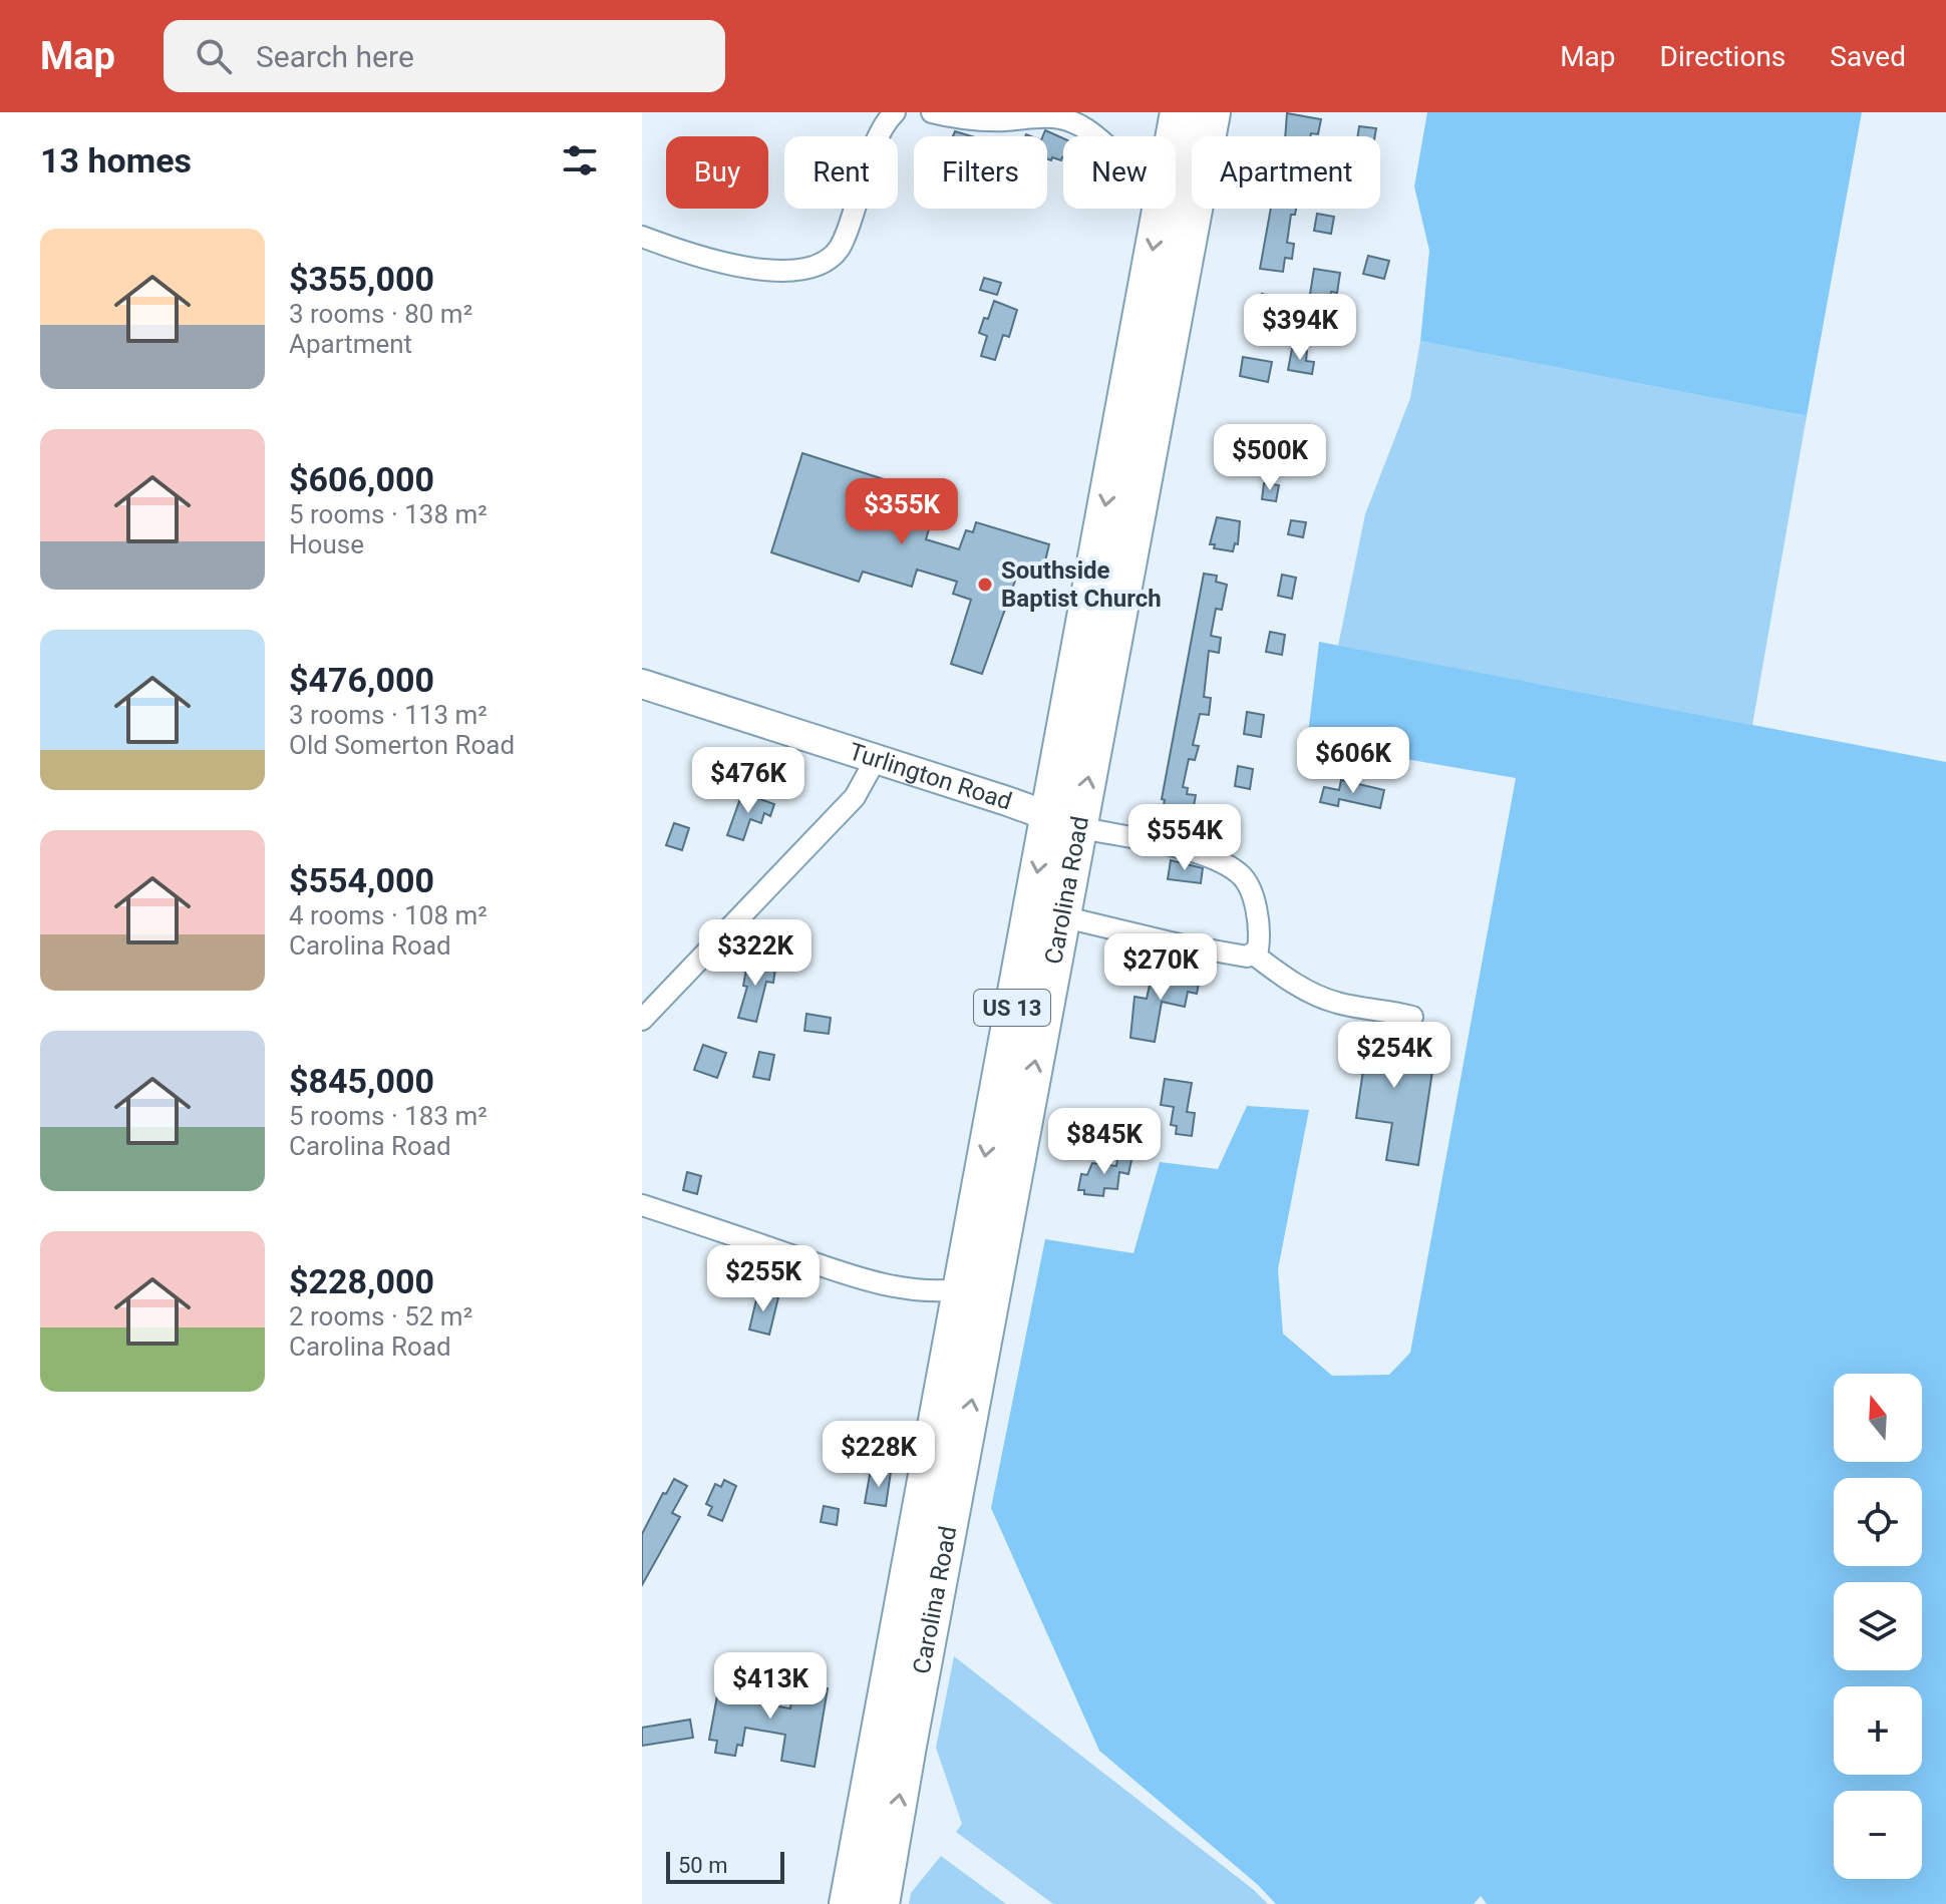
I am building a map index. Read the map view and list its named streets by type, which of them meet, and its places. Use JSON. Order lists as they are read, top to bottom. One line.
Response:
{"streets":{"highway":["Carolina Road","US 13"],"street":["Turlington Road"]},"crossings":[["Turlington Road","Carolina Road"]],"places":["Southside Baptist Church"],"scale_bar":"50 m","north":"top","page":{"header":"Map","search":"Search here","nav":["Map","Directions","Saved"],"heading":"13 homes","chip":["Buy","Rent","Filters","New","Apartment"],"list":[{"name":"$355,000","note":"3 rooms · 80 m² · Apartment"},{"name":"$606,000","note":"5 rooms · 138 m² · House"},{"name":"$476,000","note":"3 rooms · 113 m² · Old Somerton Road"},{"name":"$554,000","note":"4 rooms · 108 m² · Carolina Road"},{"name":"$845,000","note":"5 rooms · 183 m² · Carolina Road"},{"name":"$228,000","note":"2 rooms · 52 m² · Carolina Road"}],"price":["$394K","$500K","$355K","$606K","$476K","$554K","$322K","$270K","$254K","$845K","$255K","$228K","$413K"],"map_buttons":["+","−"],"scale":"50 m"}}
